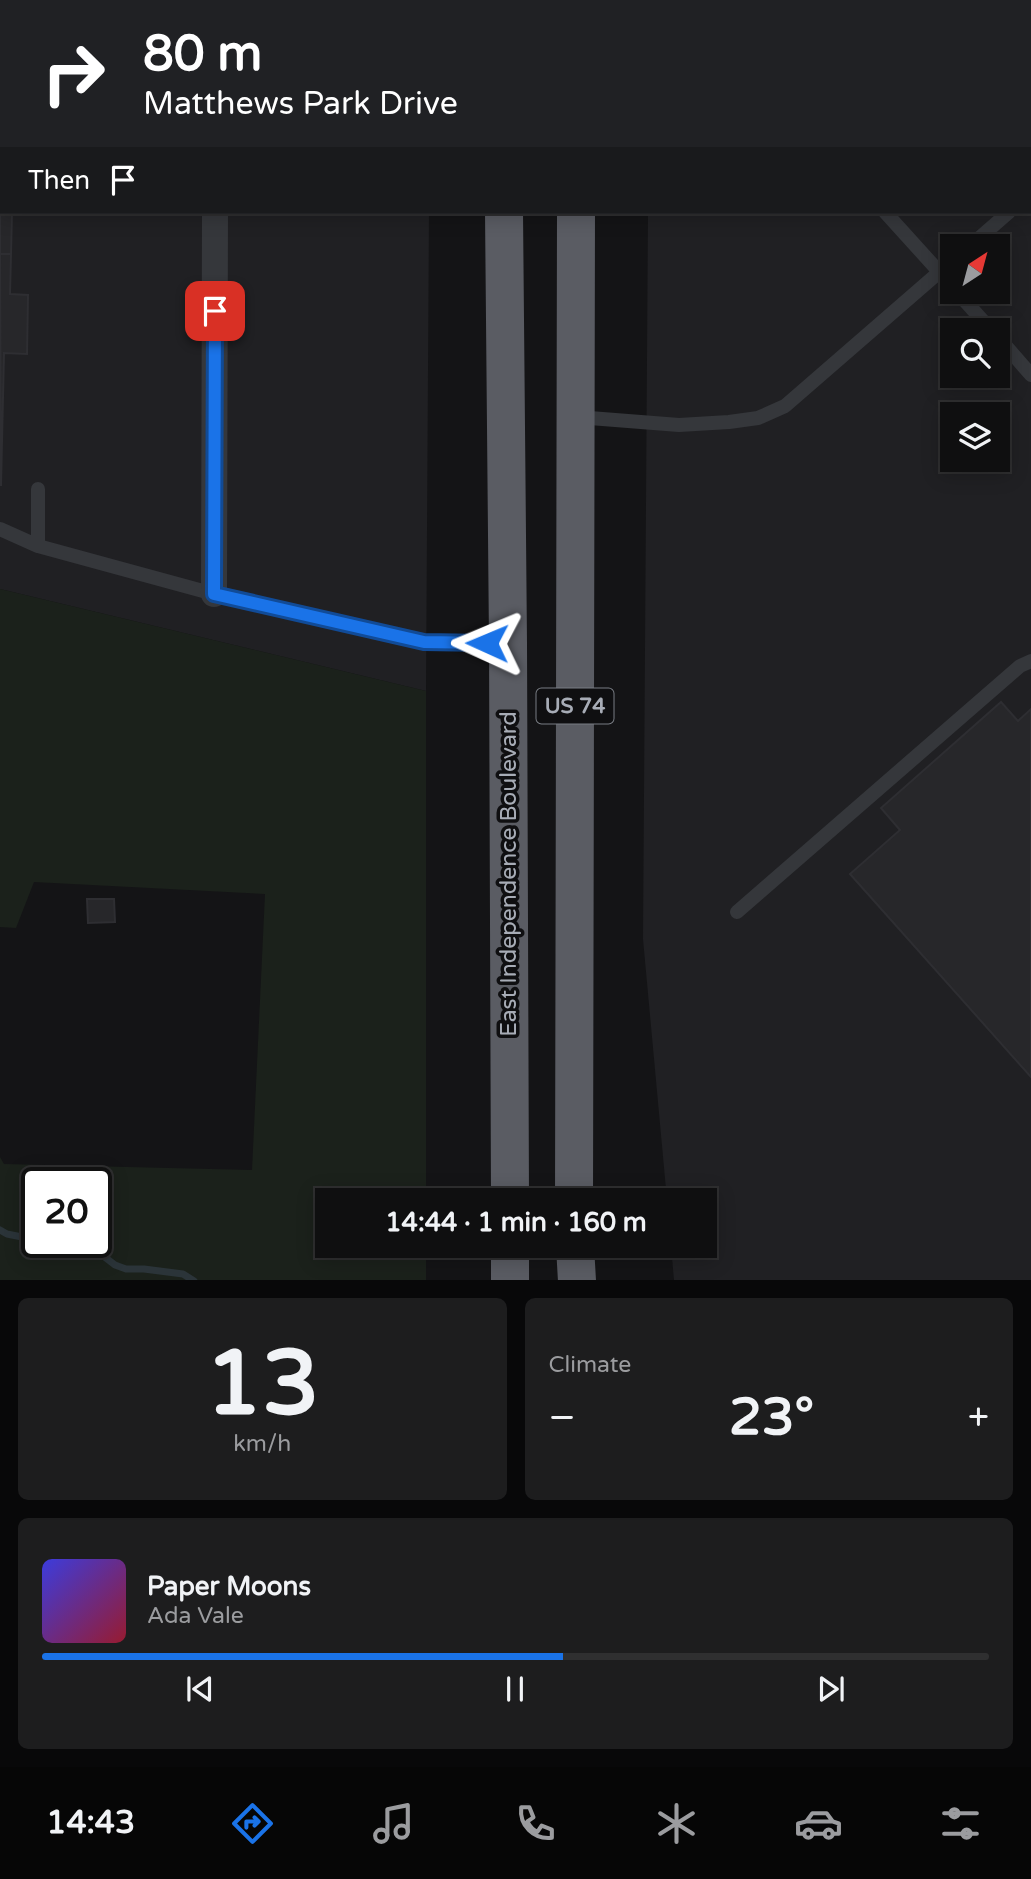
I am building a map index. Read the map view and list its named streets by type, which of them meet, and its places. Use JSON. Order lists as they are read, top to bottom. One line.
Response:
{"streets":{"highway":["US 74","East Independence Boulevard"]},"north":"top right","page":{"turn":["80 m","Matthews Park Drive"],"then":"Then","limit":"20","trip":"14:44 · 1 min · 160 m","tile":[["13","km/h"],"Climate"],"heat":["−","23°","+"],"song":["Paper Moons","Ada Vale"],"tabs":"14:43"}}
